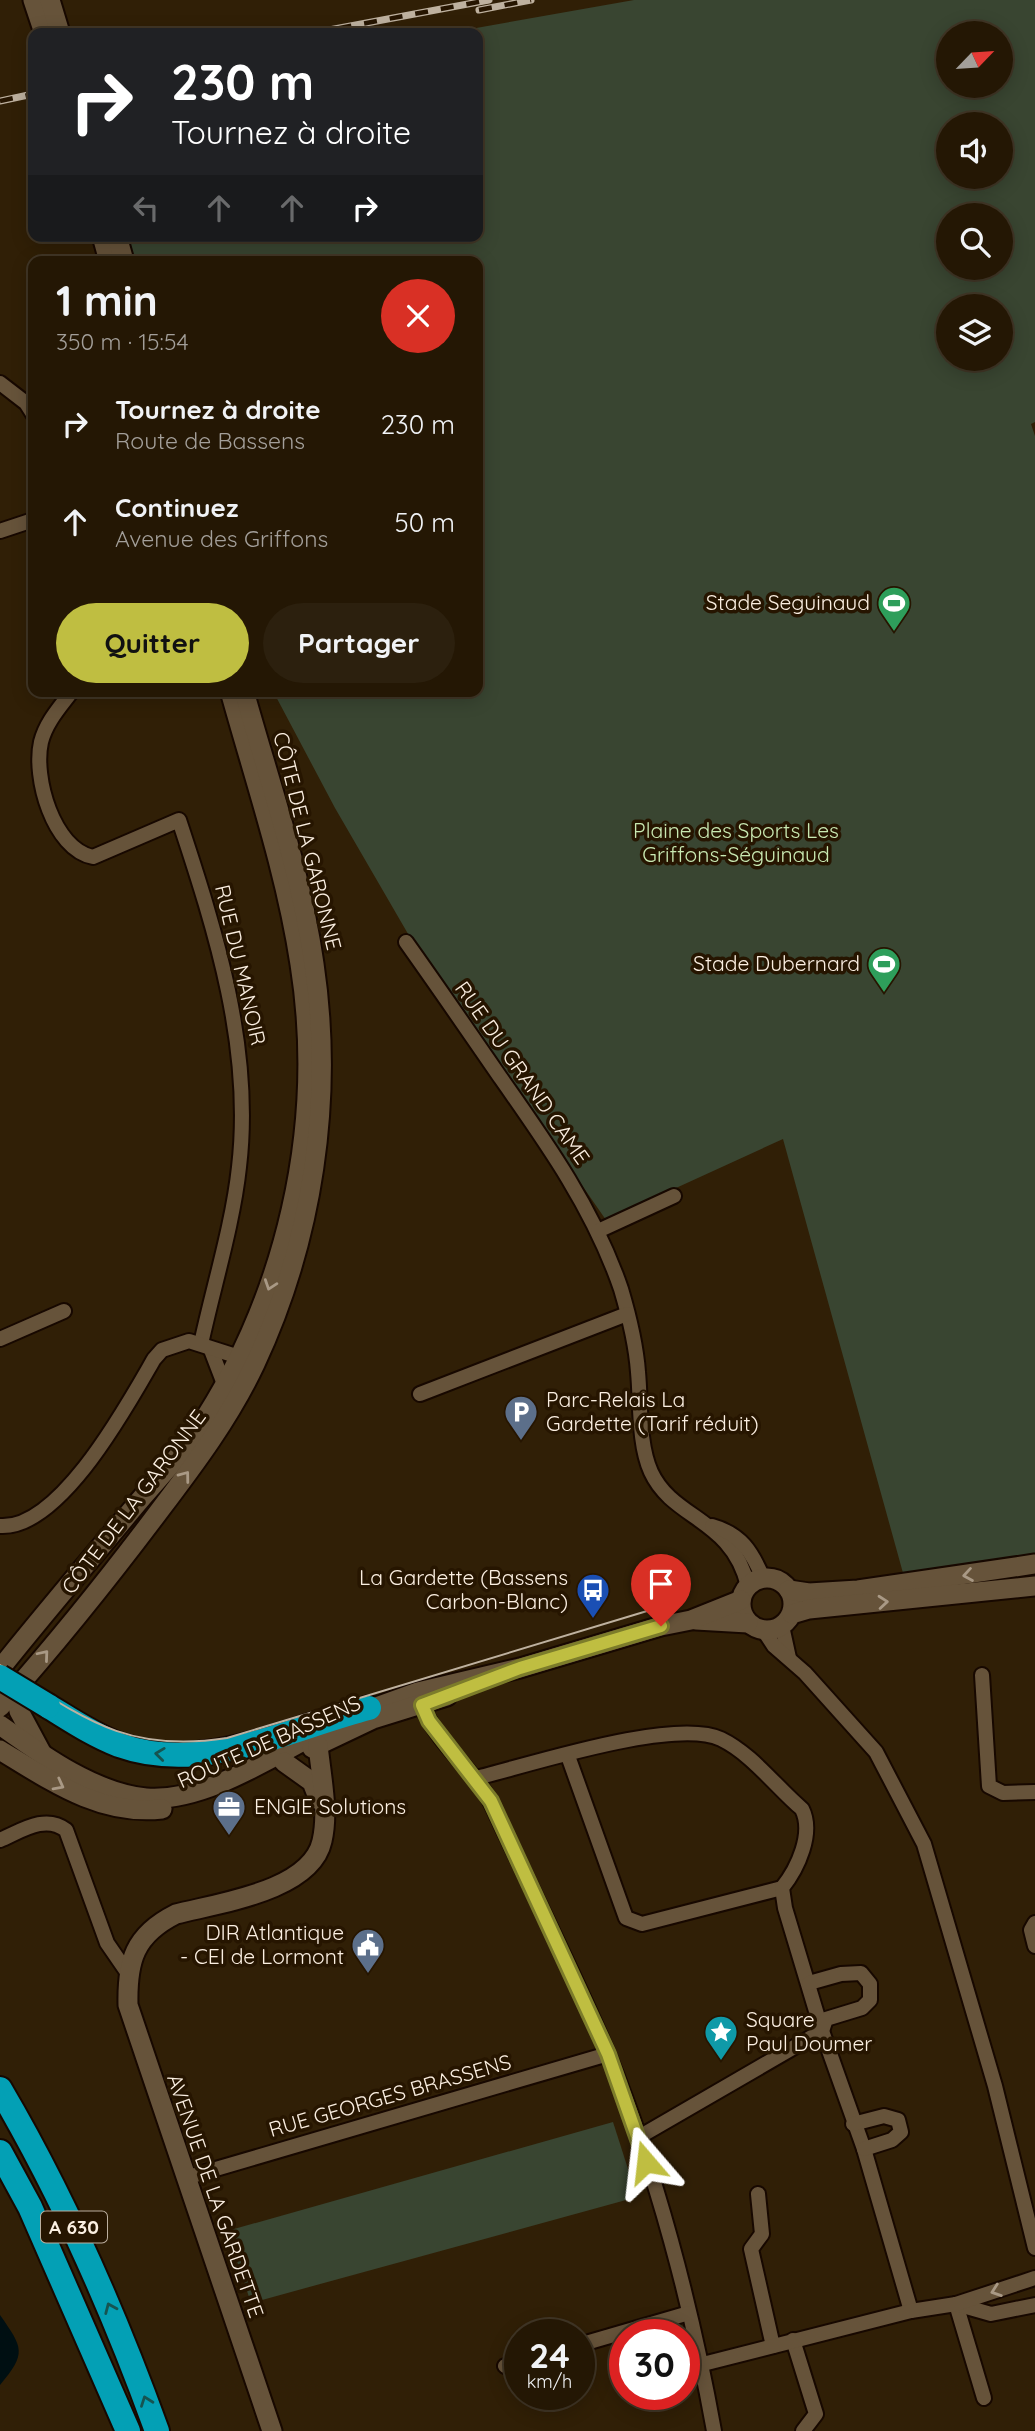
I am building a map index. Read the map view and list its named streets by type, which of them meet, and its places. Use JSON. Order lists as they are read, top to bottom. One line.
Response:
{"streets":{"highway":["A 630"],"main road":["CÔTE DE LA GARONNE","ROUTE DE BASSENS","AVENUE DE LA GARDETTE"],"street":["RUE DU MANOIR","RUE DU GRAND CAME","RUE GEORGES BRASSENS"]},"crossings":[["ROUTE DE BASSENS","AVENUE DE LA GARDETTE"],["RUE GEORGES BRASSENS","AVENUE DE LA GARDETTE"]],"parks":["Plaine des Sports Les Griffons-Séguinaud"],"places":{"sports":["Stade Seguinaud","Stade Dubernard"],"parking":["Parc-Relais La Gardette (Tarif réduit)"],"bus stop":["La Gardette (Bassens Carbon-Blanc)"],"office":["ENGIE Solutions"],"public building":["DIR Atlantique - CEI de Lormont"],"place":["Square Paul Doumer"]},"north":"top right","page":{"turn":["230 m","Tournez à droite"],"heading":["1 min","350 m · 15:54"],"list":[{"name":"Tournez à droite","note":"Route de Bassens","value":"230 m"},{"name":"Continuez","note":"Avenue des Griffons","value":"50 m"}],"buttons":["Quitter","Partager"],"speed":"24 km/h","limit":"30"}}
